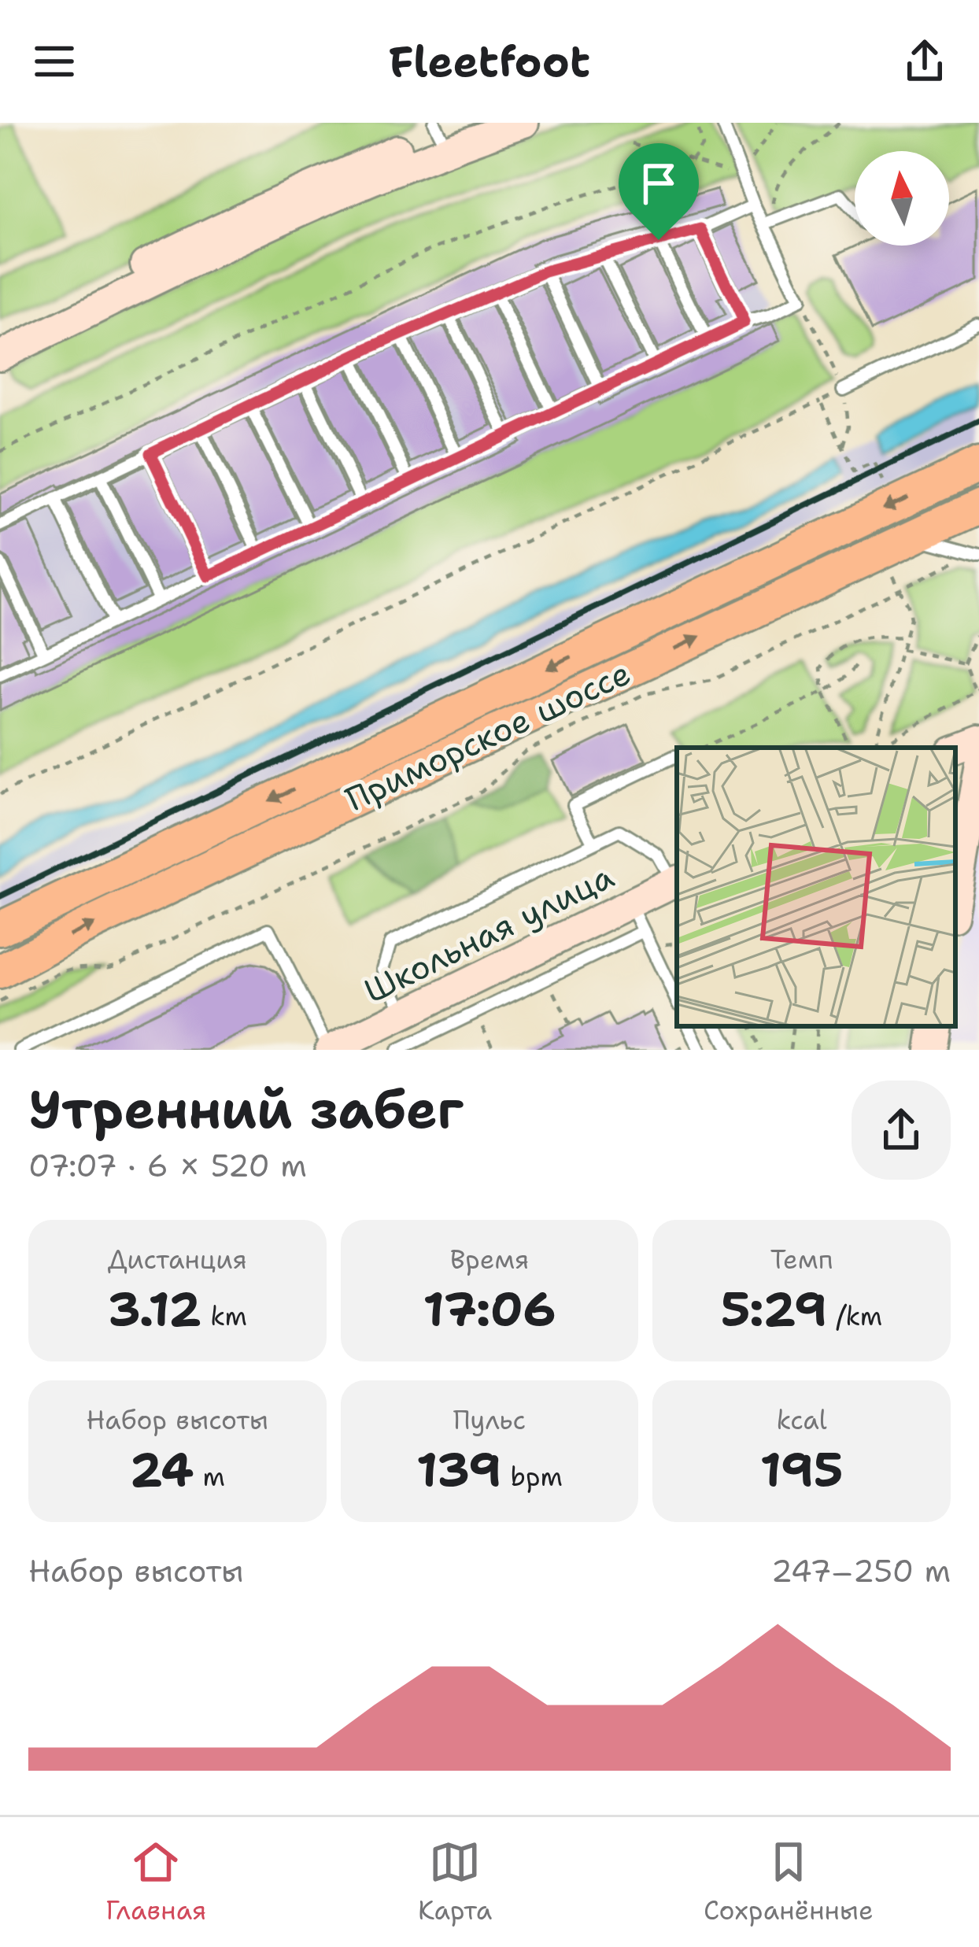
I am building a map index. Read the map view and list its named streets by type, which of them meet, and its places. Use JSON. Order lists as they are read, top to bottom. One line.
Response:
{"streets":{"main road":["Приморское шоссе"],"street":["Школьная улица"]},"north":"top","page":{"header":"Fleetfoot","heading":["Утренний забег","07:07 · 6 × 520 m"],"stats":[["Дистанция","3.12 km"],["Время","17:06"],["Темп","5:29 /km"],["Набор высоты","24 m"],["Пульс","139 bpm"],["kcal","195"]],"chart":["Набор высоты","247–250 m"],"tabs":["Главная","Карта","Сохранённые"]}}
